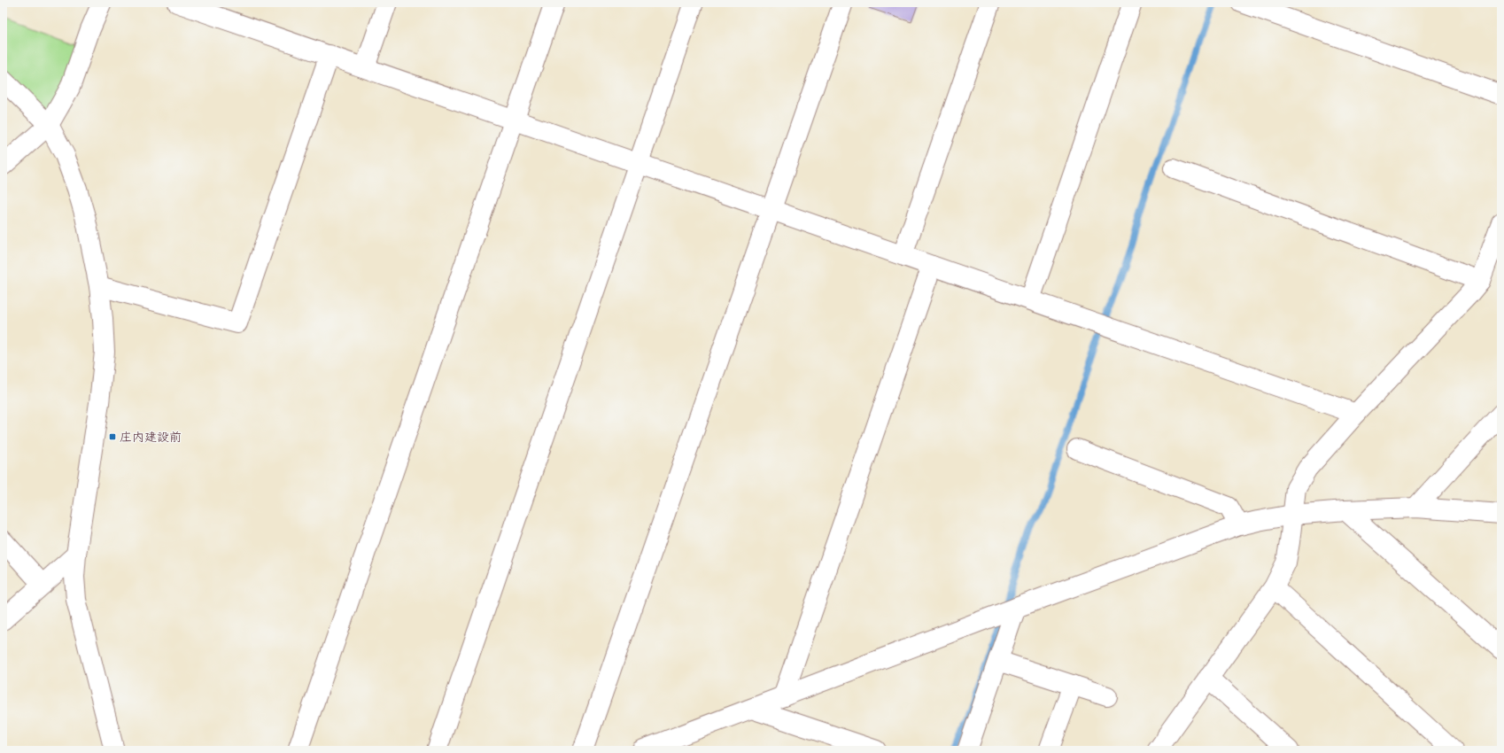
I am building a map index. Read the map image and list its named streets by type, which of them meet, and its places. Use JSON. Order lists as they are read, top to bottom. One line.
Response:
{"places":{"transit":["庄内建設前"]}}
